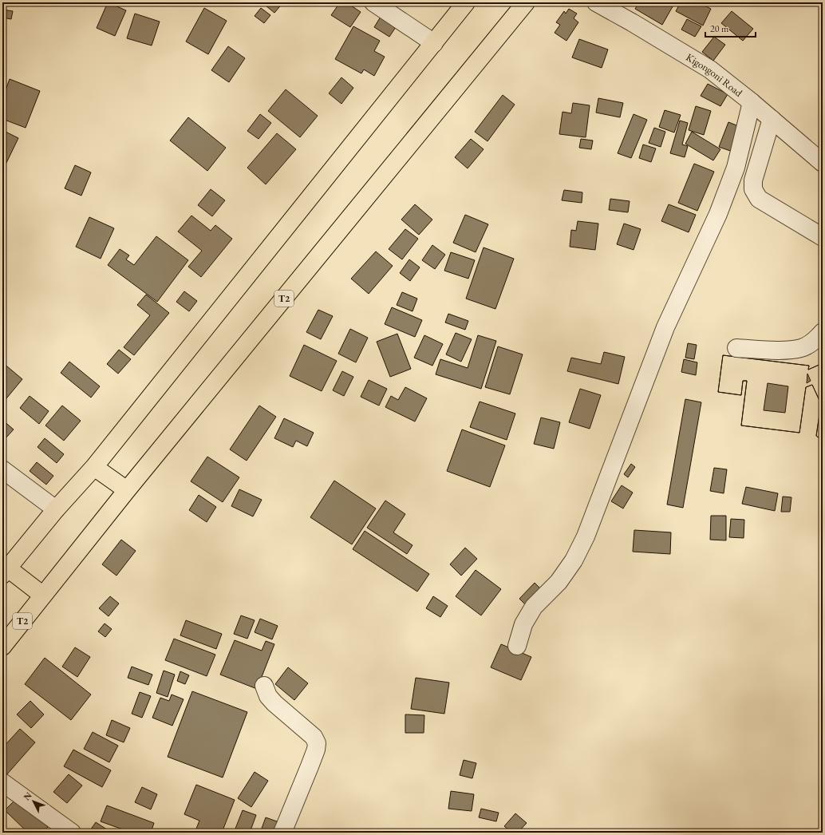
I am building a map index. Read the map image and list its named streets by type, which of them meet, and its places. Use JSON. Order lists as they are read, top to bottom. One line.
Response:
{"streets":{"highway":["T2"],"street":["Kigongoni Road"]},"scale_bar":"20 m","north":"top left"}
